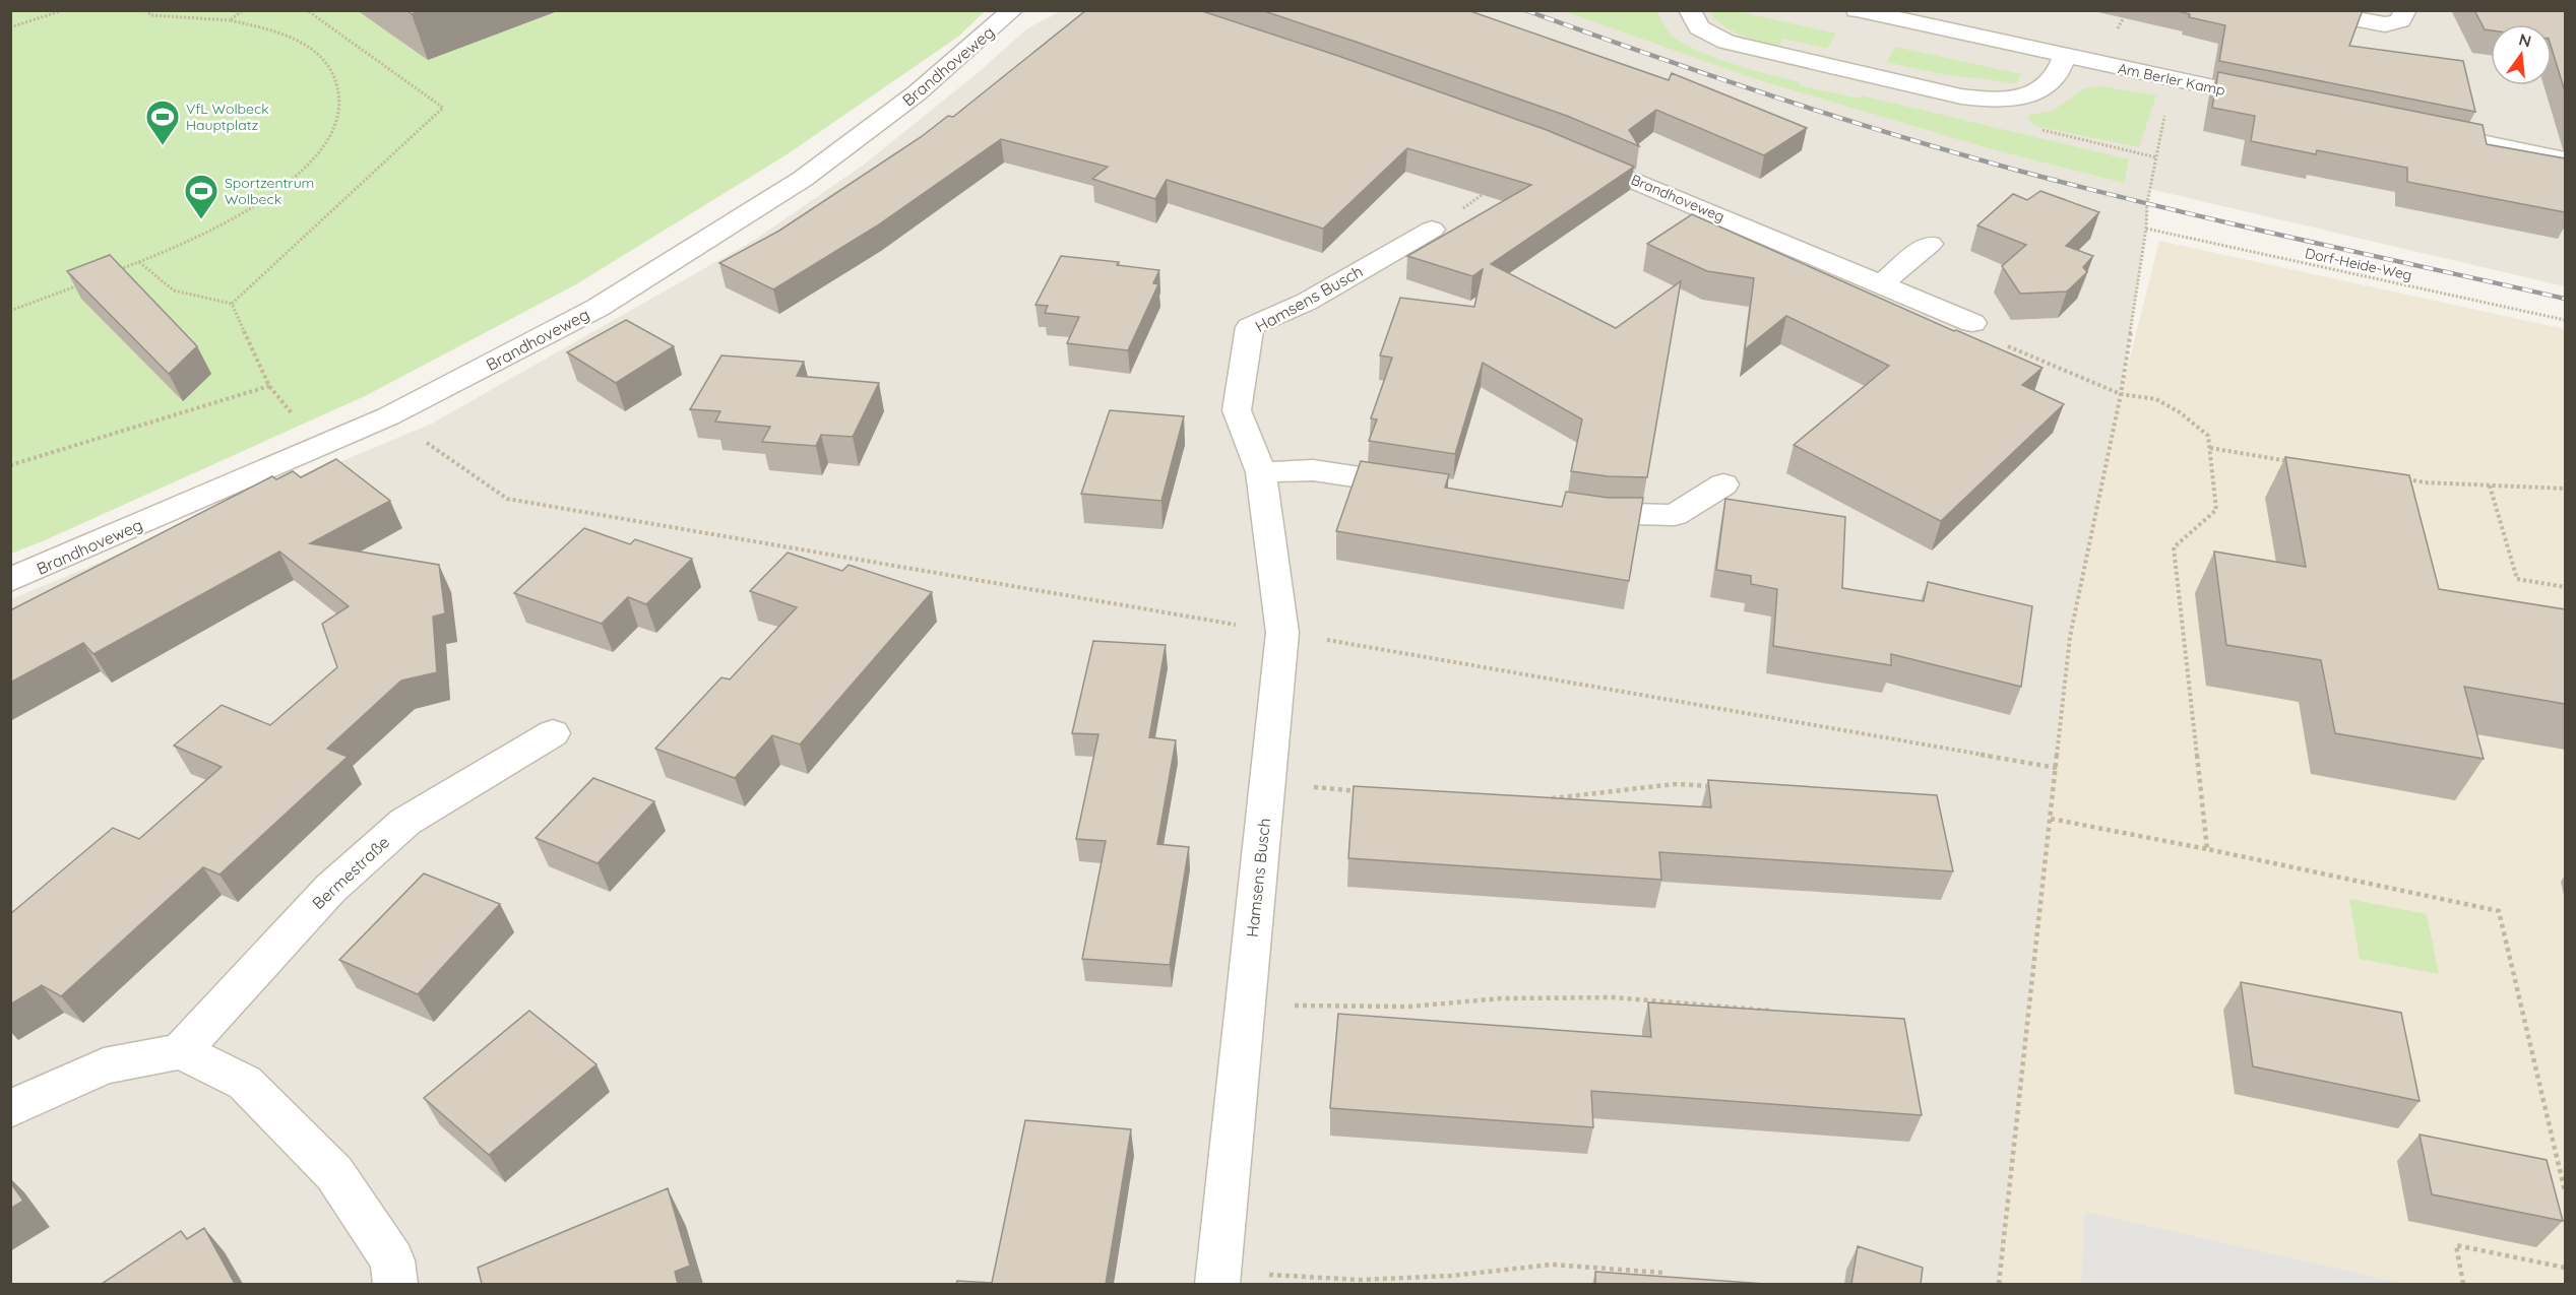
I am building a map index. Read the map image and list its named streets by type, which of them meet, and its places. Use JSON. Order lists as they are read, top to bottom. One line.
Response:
{"streets":{"street":["Brandhoveweg","Am Berler Kamp","Hamsens Busch","Bermestraße"],"path":["Dorf-Heide-Weg"]},"places":{"sports":["VfL Wolbeck Hauptplatz","Sportzentrum Wolbeck"]},"north":"top"}
